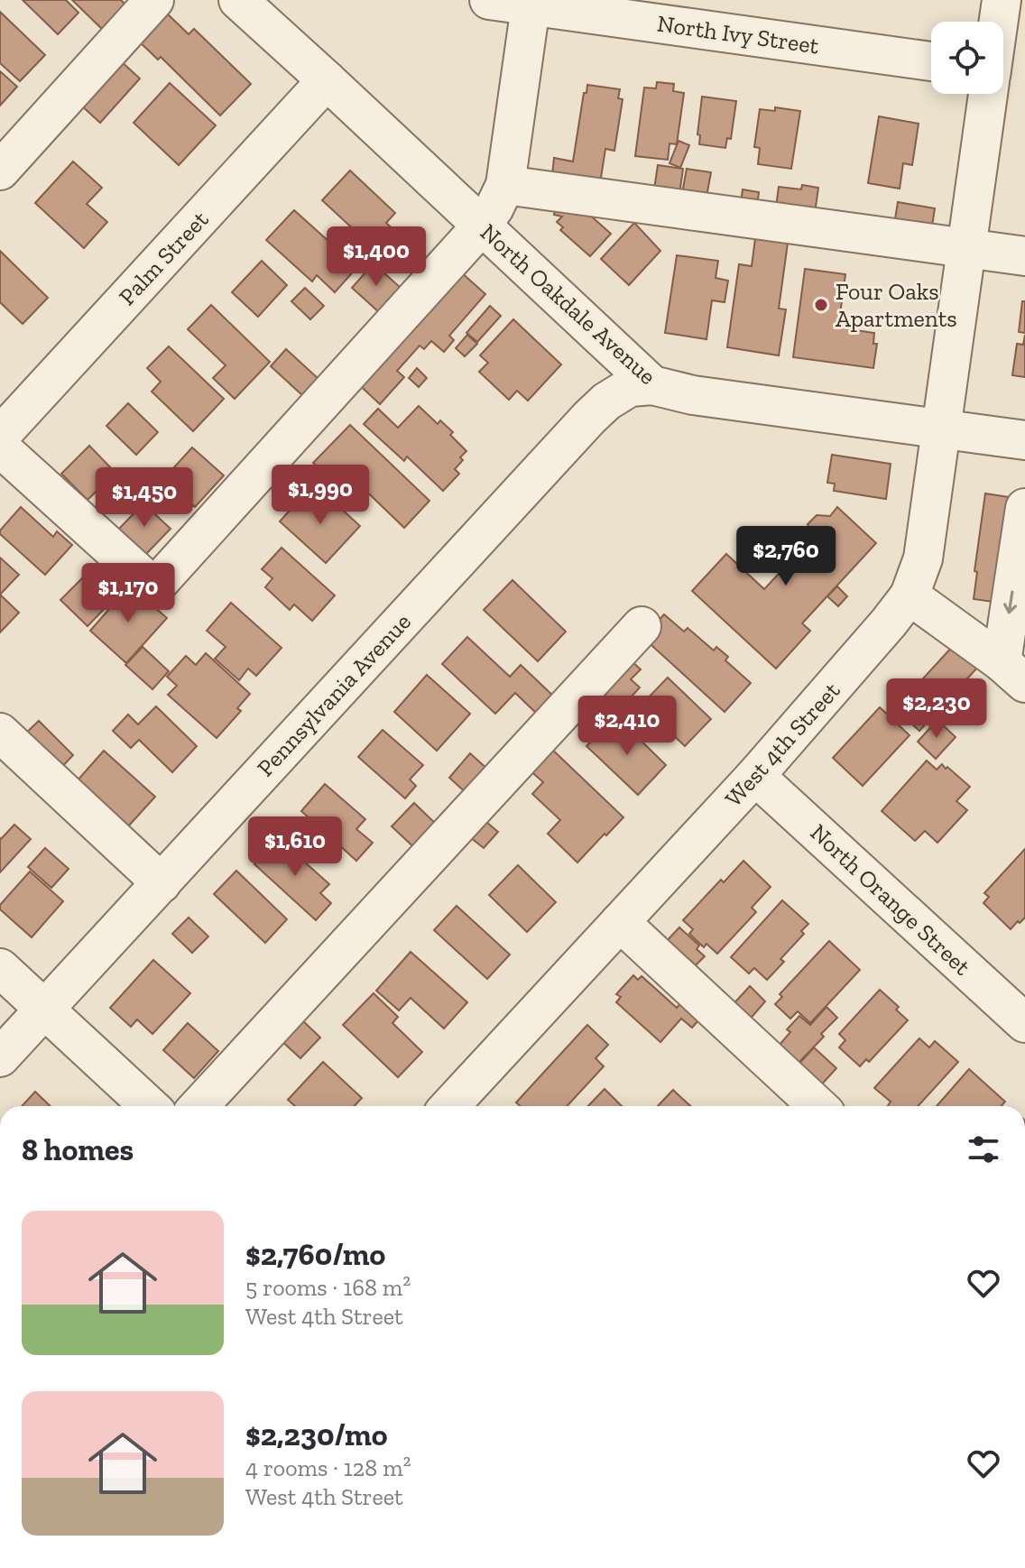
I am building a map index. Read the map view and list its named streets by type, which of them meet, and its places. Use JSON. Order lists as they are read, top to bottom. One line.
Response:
{"streets":{"street":["North Ivy Street","Palm Street","North Oakdale Avenue","Pennsylvania Avenue","West 4th Street","North Orange Street"]},"crossings":[["Palm Street","North Oakdale Avenue"],["North Oakdale Avenue","Pennsylvania Avenue"],["North Oakdale Avenue","West 4th Street"],["West 4th Street","North Orange Street"]],"places":["Four Oaks Apartments"],"page":{"price":["$1,400","$1,990","$1,450","$2,760","$1,170","$2,230","$2,410","$1,610"],"heading":"8 homes","list":[{"name":"$2,760/mo","note":"5 rooms · 168 m² · West 4th Street"},{"name":"$2,230/mo","note":"4 rooms · 128 m² · West 4th Street"}]}}
